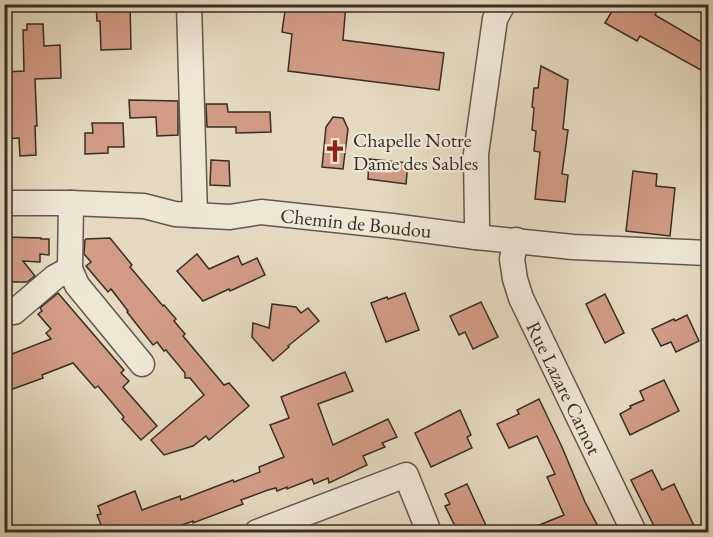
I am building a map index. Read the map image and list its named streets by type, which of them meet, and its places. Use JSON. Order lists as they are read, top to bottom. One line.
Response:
{"streets":{"street":["Chemin de Boudou","Rue Lazare Carnot"]},"crossings":[["Chemin de Boudou","Rue Lazare Carnot"]],"places":{"church":["Chapelle Notre Dame des Sables"]}}
